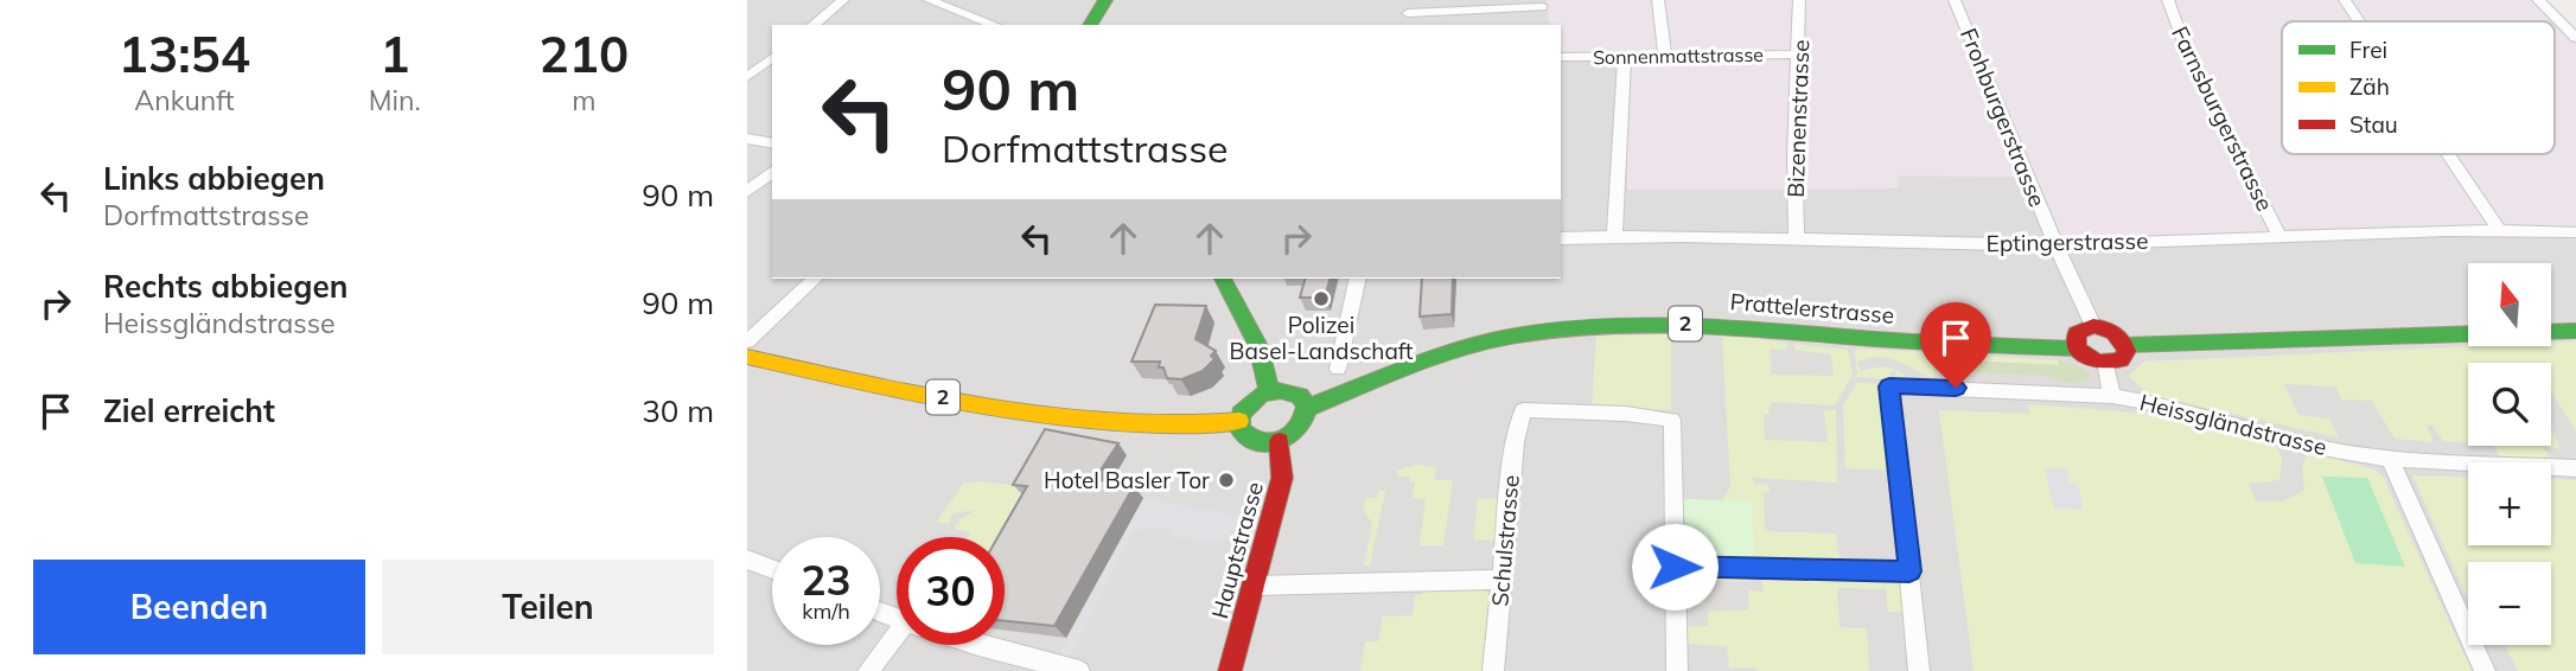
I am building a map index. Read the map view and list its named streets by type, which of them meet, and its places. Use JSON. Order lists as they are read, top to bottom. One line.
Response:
{"streets":{"main road":["Prattelerstrasse","2","Hauptstrasse"],"street":["Sonnenmattstrasse","Frohburgerstrasse","Bizenenstrasse","Farnsburgerstrasse","Eptingerstrasse","Heissgländstrasse","Schulstrasse"]},"crossings":[["Sonnenmattstrasse","Bizenenstrasse"],["Frohburgerstrasse","Eptingerstrasse"],["Frohburgerstrasse","Prattelerstrasse"],["Bizenenstrasse","Eptingerstrasse"],["Farnsburgerstrasse","Eptingerstrasse"],["Prattelerstrasse","2"],["Prattelerstrasse","Hauptstrasse"],["2","Hauptstrasse"]],"places":["Polizei Basel-Landschaft","Hotel Basler Tor"],"legend":["Frei","Zäh","Stau"],"north":"top","page":{"eta":["13:54","Ankunft","1","Min.","210","m"],"turn":["90 m","Dorfmattstrasse"],"list":[{"name":"Links abbiegen","note":"Dorfmattstrasse","value":"90 m"},{"name":"Rechts abbiegen","note":"Heissgländstrasse","value":"90 m"},{"name":"Ziel erreicht","value":"30 m"}],"map_buttons":["+","−"],"speed":"23 km/h","limit":"30","buttons":["Beenden","Teilen"]}}
